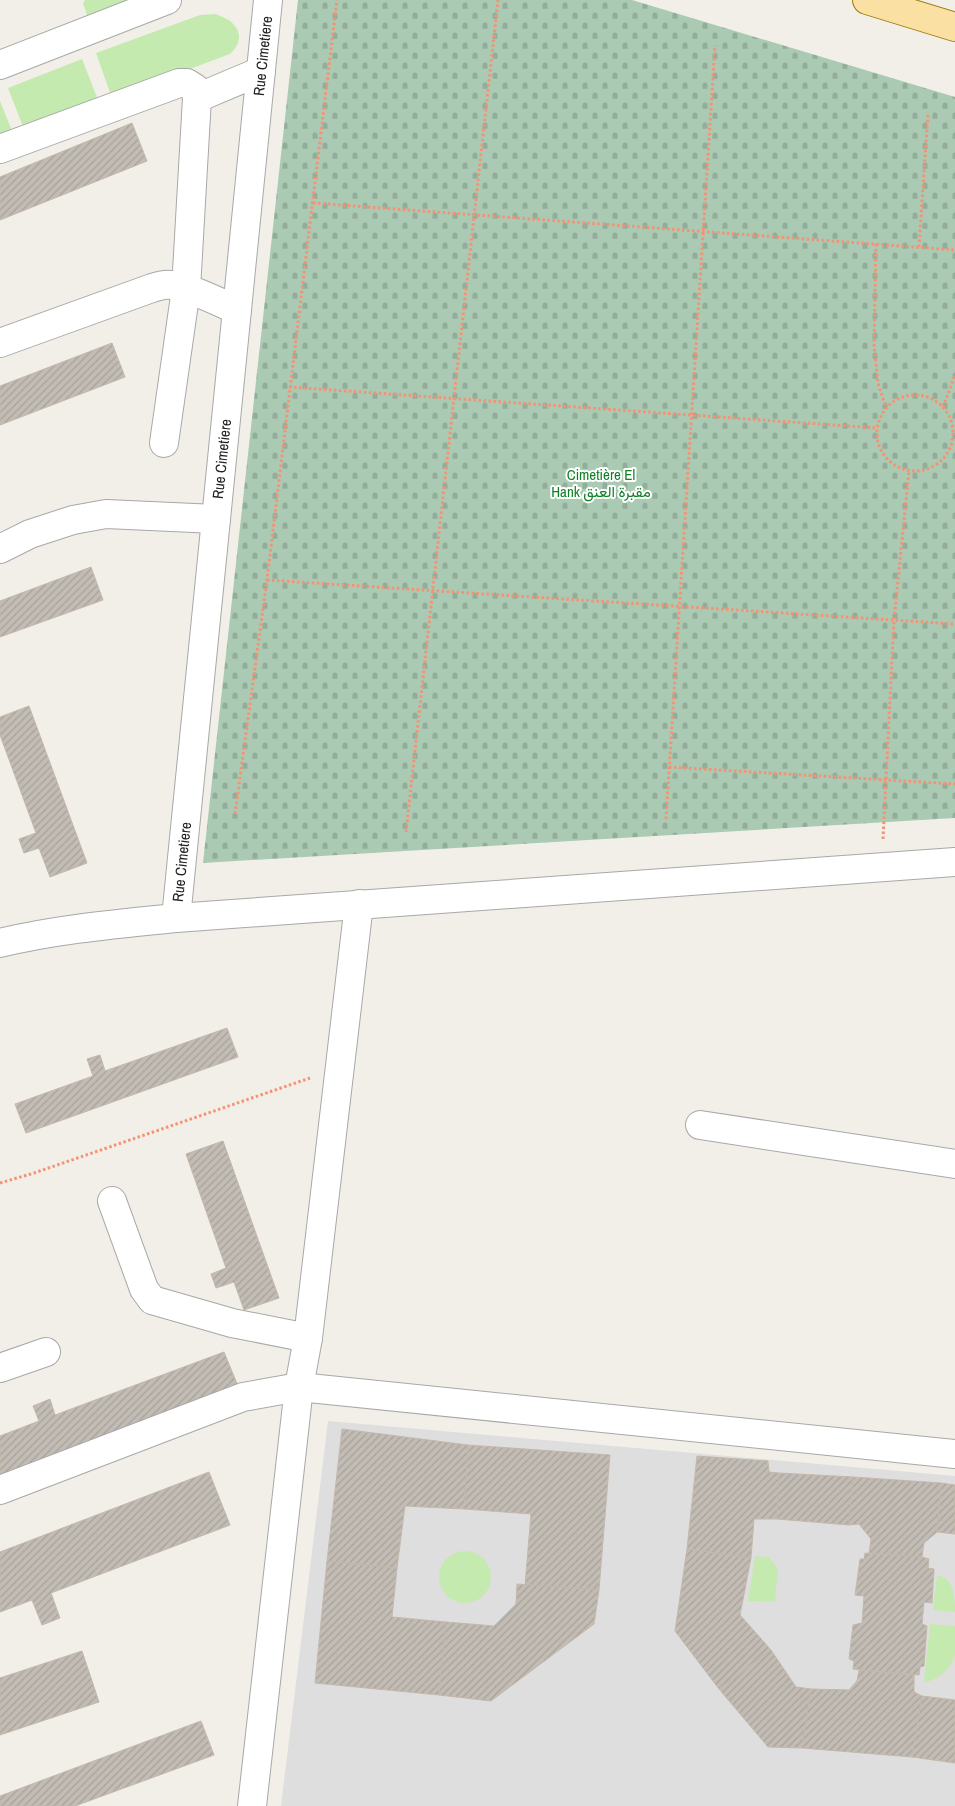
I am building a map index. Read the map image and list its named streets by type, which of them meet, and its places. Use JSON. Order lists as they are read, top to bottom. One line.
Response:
{"streets":{"street":["Rue Cimetiere"]},"parks":["Cimetière El Hank مقبرة العنق"]}
